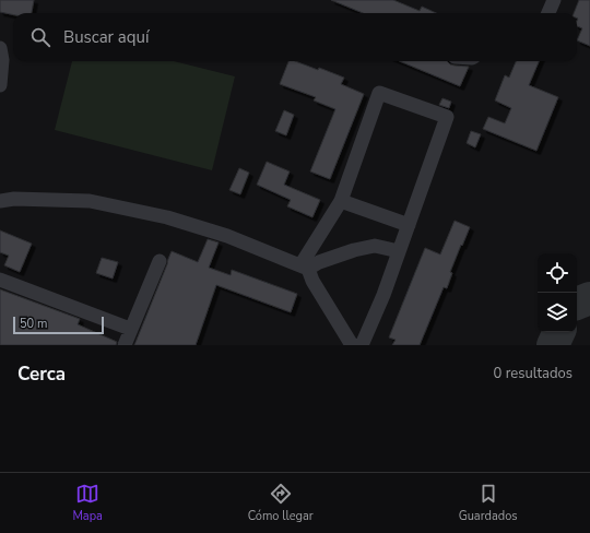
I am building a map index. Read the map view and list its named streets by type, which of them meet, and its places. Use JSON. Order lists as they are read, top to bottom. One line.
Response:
{"scale_bar":"50 m","page":{"search":"Buscar aquí","scale":"50 m","heading":["Cerca","0 resultados"],"nav":["Mapa","Cómo llegar","Guardados"]}}
